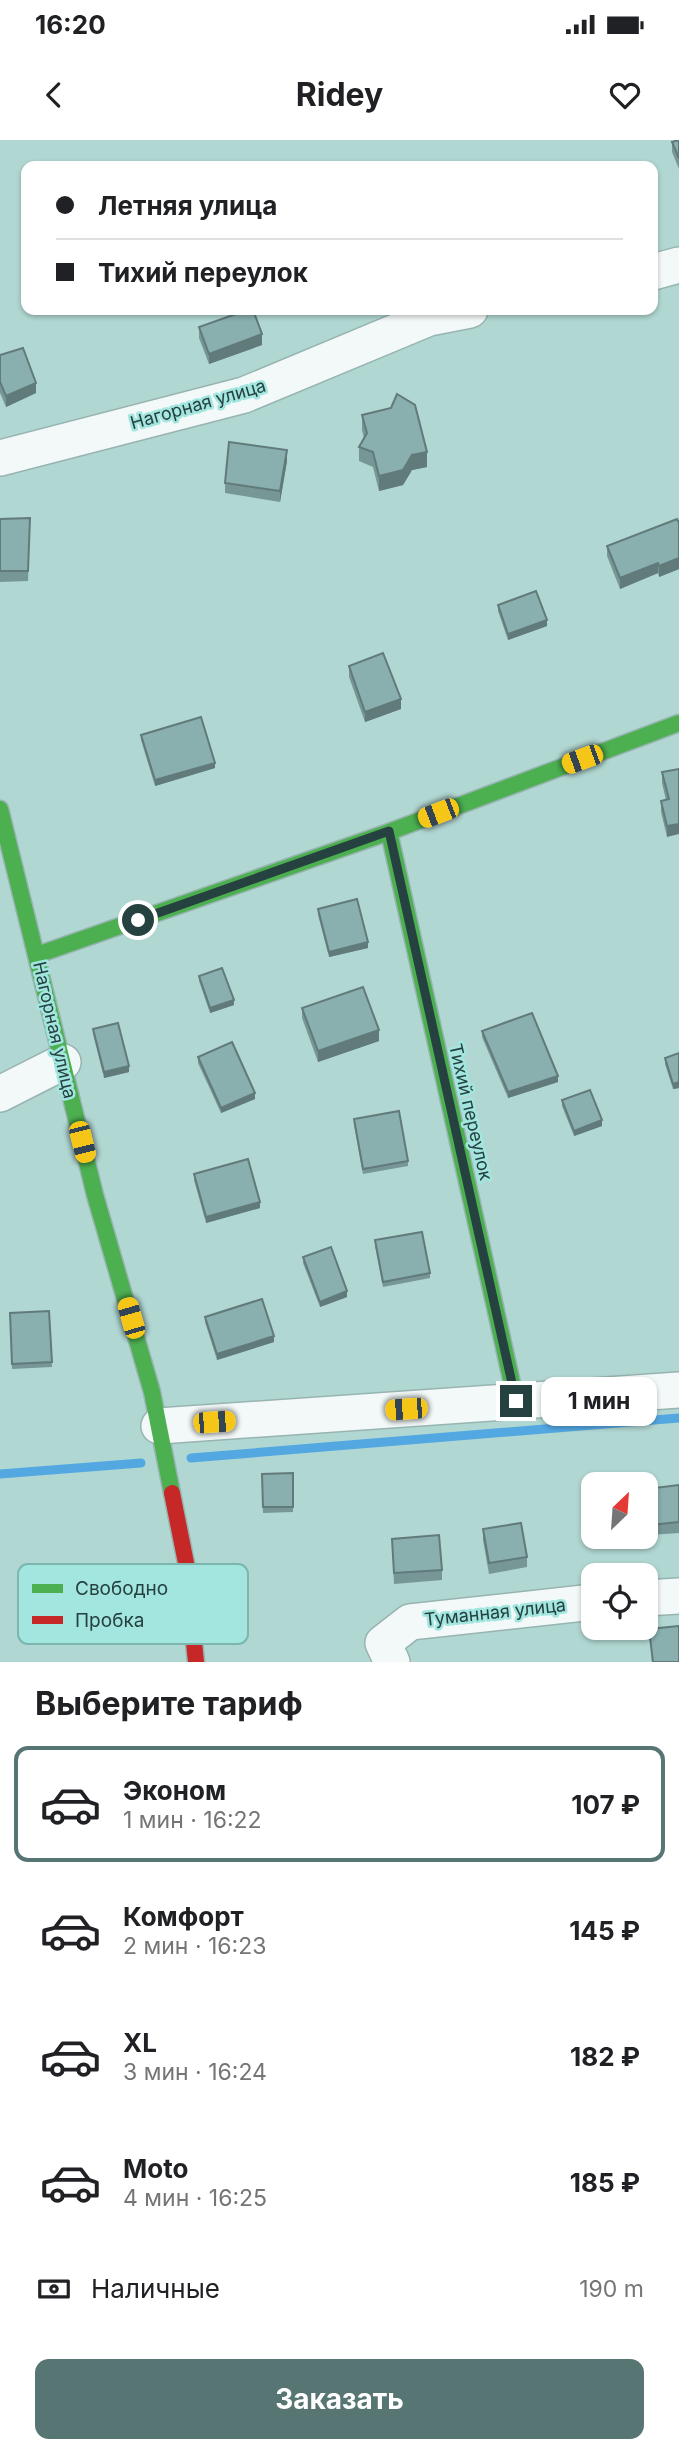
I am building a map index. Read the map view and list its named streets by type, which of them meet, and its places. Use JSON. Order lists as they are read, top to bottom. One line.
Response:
{"streets":{"street":["Нагорная улица","Тихий переулок","Туманная улица"]},"legend":["Свободно","Пробка"],"north":"top right","page":{"status":"16:20","header":"Ridey","banner":["Летняя улица","Тихий переулок"],"bubble":"1 мин","heading":"Выберите тариф","list":[{"name":"Эконом","note":"1 мин · 16:22","value":"107 ₽"},{"name":"Комфорт","note":"2 мин · 16:23","value":"145 ₽"},{"name":"XL","note":"3 мин · 16:24","value":"182 ₽"},{"name":"Moto","note":"4 мин · 16:25","value":"185 ₽"}],"pay":["Наличные","190 m"],"buttons":"Заказать"}}
